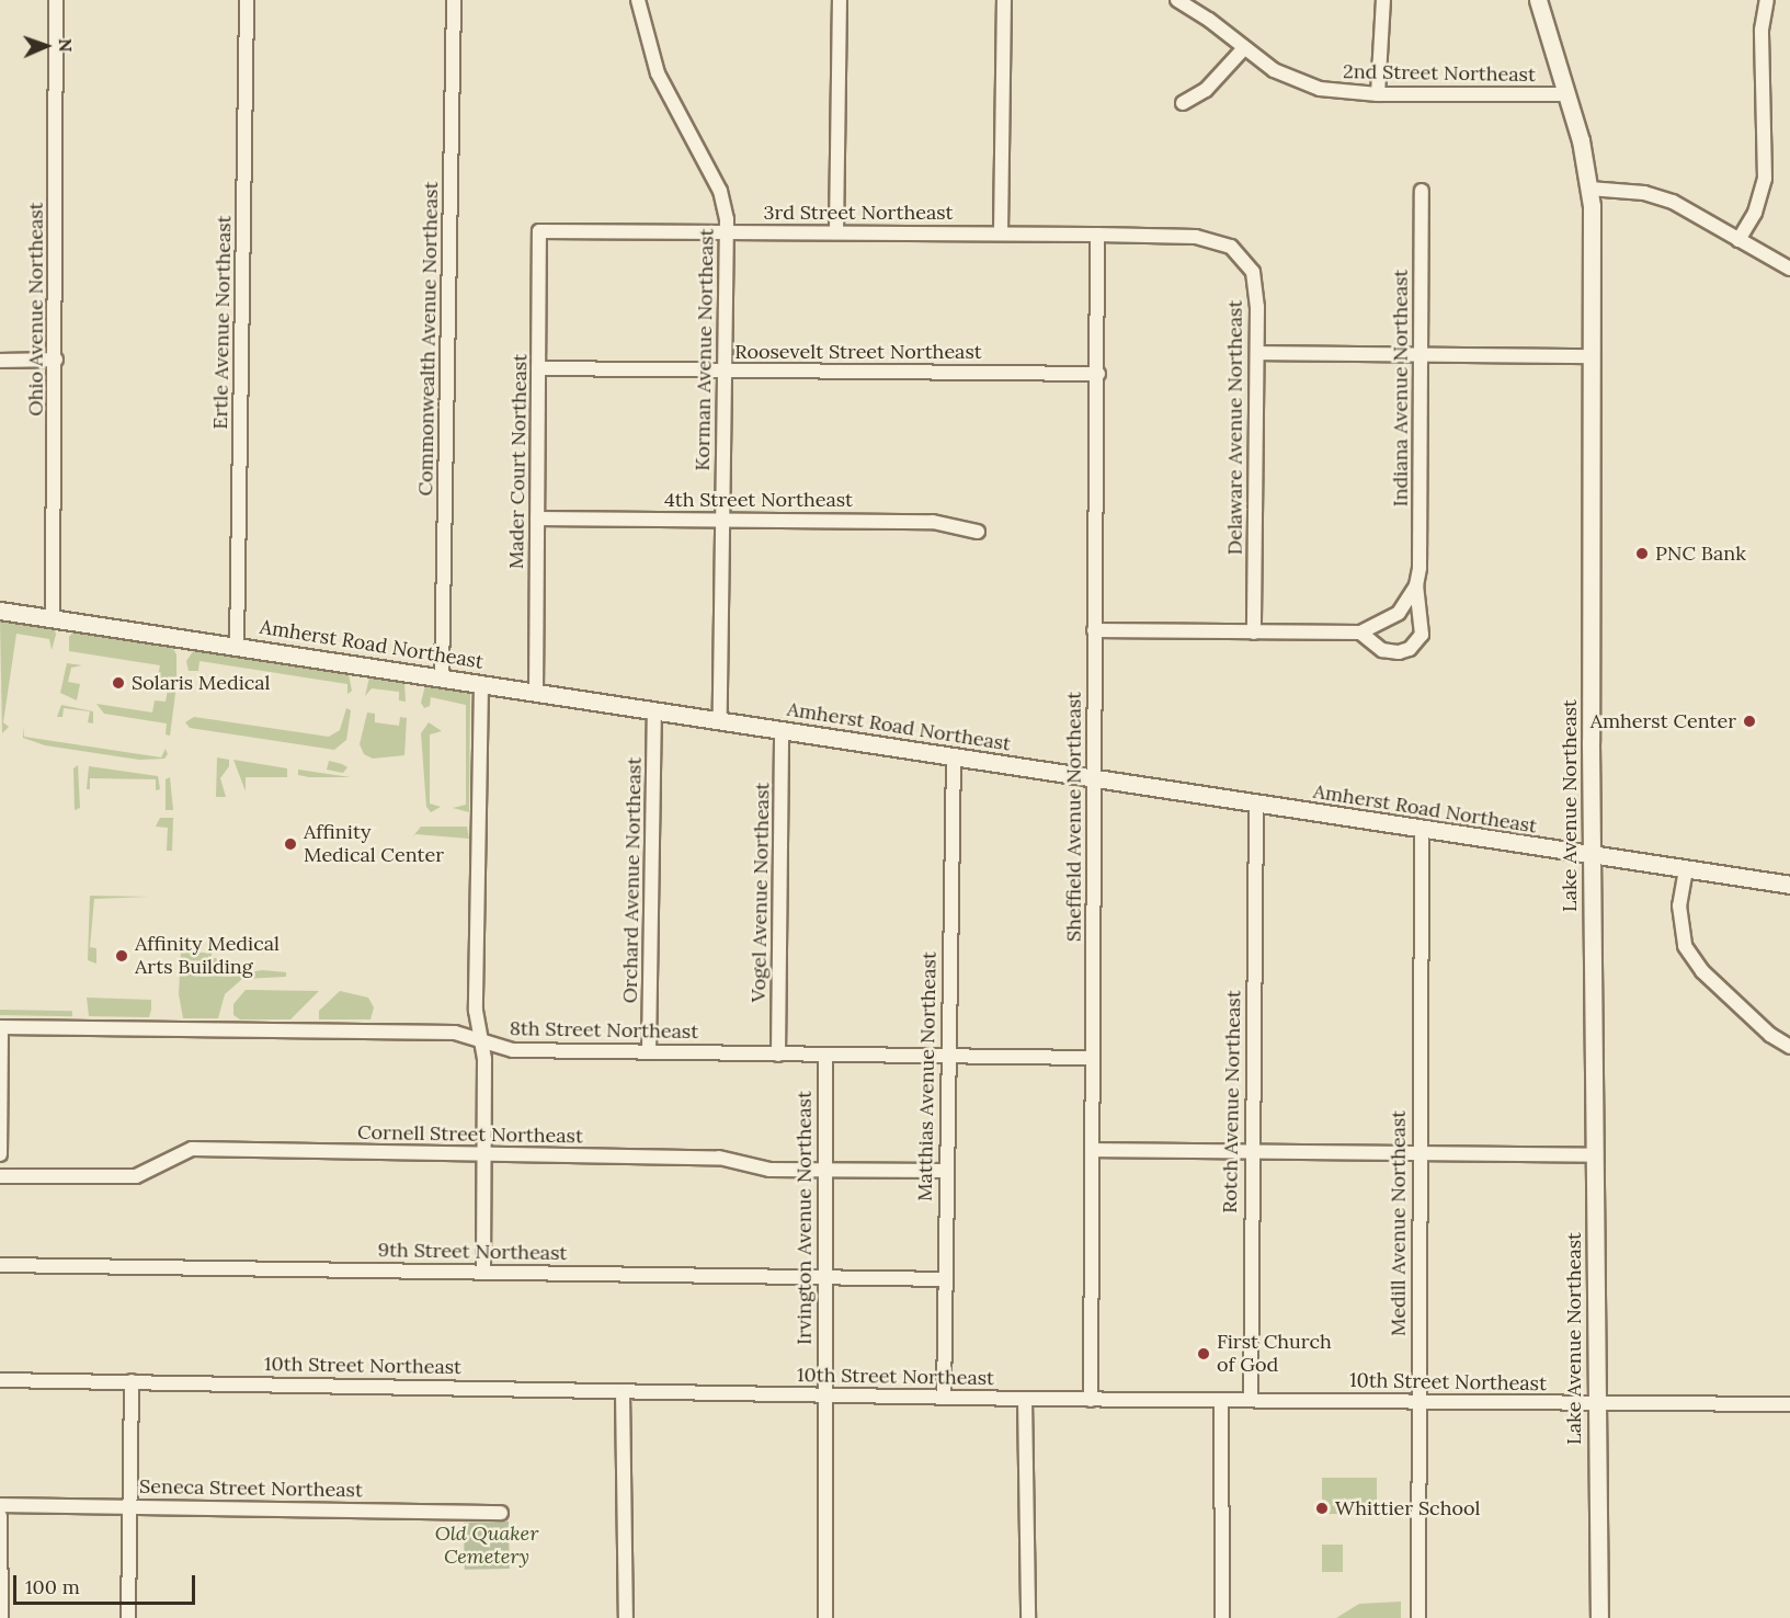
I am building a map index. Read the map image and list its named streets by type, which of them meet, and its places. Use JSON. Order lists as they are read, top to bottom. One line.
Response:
{"streets":{"street":["2nd Street Northeast","3rd Street Northeast","Ohio Avenue Northeast","Ertle Avenue Northeast","Commonwealth Avenue Northeast","Korman Avenue Northeast","Roosevelt Street Northeast","Indiana Avenue Northeast","Delaware Avenue Northeast","Mader Court Northeast","4th Street Northeast","Amherst Road Northeast","Lake Avenue Northeast","Sheffield Avenue Northeast","Orchard Avenue Northeast","Vogel Avenue Northeast","8th Street Northeast","Matthias Avenue Northeast","Rotch Avenue Northeast","Cornell Street Northeast","Irvington Avenue Northeast","Medill Avenue Northeast","9th Street Northeast","10th Street Northeast","Seneca Street Northeast"]},"crossings":[["2nd Street Northeast","Lake Avenue Northeast"],["3rd Street Northeast","Korman Avenue Northeast"],["3rd Street Northeast","Delaware Avenue Northeast"],["3rd Street Northeast","Mader Court Northeast"],["3rd Street Northeast","Sheffield Avenue Northeast"],["Ohio Avenue Northeast","Amherst Road Northeast"],["Ertle Avenue Northeast","Amherst Road Northeast"],["Commonwealth Avenue Northeast","Amherst Road Northeast"],["Korman Avenue Northeast","Roosevelt Street Northeast"],["Korman Avenue Northeast","4th Street Northeast"],["Korman Avenue Northeast","Amherst Road Northeast"],["Roosevelt Street Northeast","Mader Court Northeast"],["Roosevelt Street Northeast","Sheffield Avenue Northeast"],["Mader Court Northeast","4th Street Northeast"],["Mader Court Northeast","Amherst Road Northeast"],["Amherst Road Northeast","Lake Avenue Northeast"],["Amherst Road Northeast","Sheffield Avenue Northeast"],["Amherst Road Northeast","Orchard Avenue Northeast"],["Amherst Road Northeast","Vogel Avenue Northeast"],["Amherst Road Northeast","Matthias Avenue Northeast"],["Amherst Road Northeast","Rotch Avenue Northeast"],["Amherst Road Northeast","Medill Avenue Northeast"],["Lake Avenue Northeast","10th Street Northeast"],["Sheffield Avenue Northeast","8th Street Northeast"],["Sheffield Avenue Northeast","10th Street Northeast"],["Orchard Avenue Northeast","8th Street Northeast"],["Vogel Avenue Northeast","8th Street Northeast"],["8th Street Northeast","Matthias Avenue Northeast"],["8th Street Northeast","Irvington Avenue Northeast"],["Matthias Avenue Northeast","Cornell Street Northeast"],["Matthias Avenue Northeast","9th Street Northeast"],["Matthias Avenue Northeast","10th Street Northeast"],["Rotch Avenue Northeast","10th Street Northeast"],["Cornell Street Northeast","Irvington Avenue Northeast"],["Irvington Avenue Northeast","9th Street Northeast"],["Irvington Avenue Northeast","10th Street Northeast"],["Medill Avenue Northeast","10th Street Northeast"]],"parks":["Old Quaker Cemetery"],"places":["PNC Bank","Solaris Medical","Amherst Center","Affinity Medical Center","Affinity Medical Arts Building","First Church of God","Whittier School"],"scale_bar":"100 m","north":"right"}
